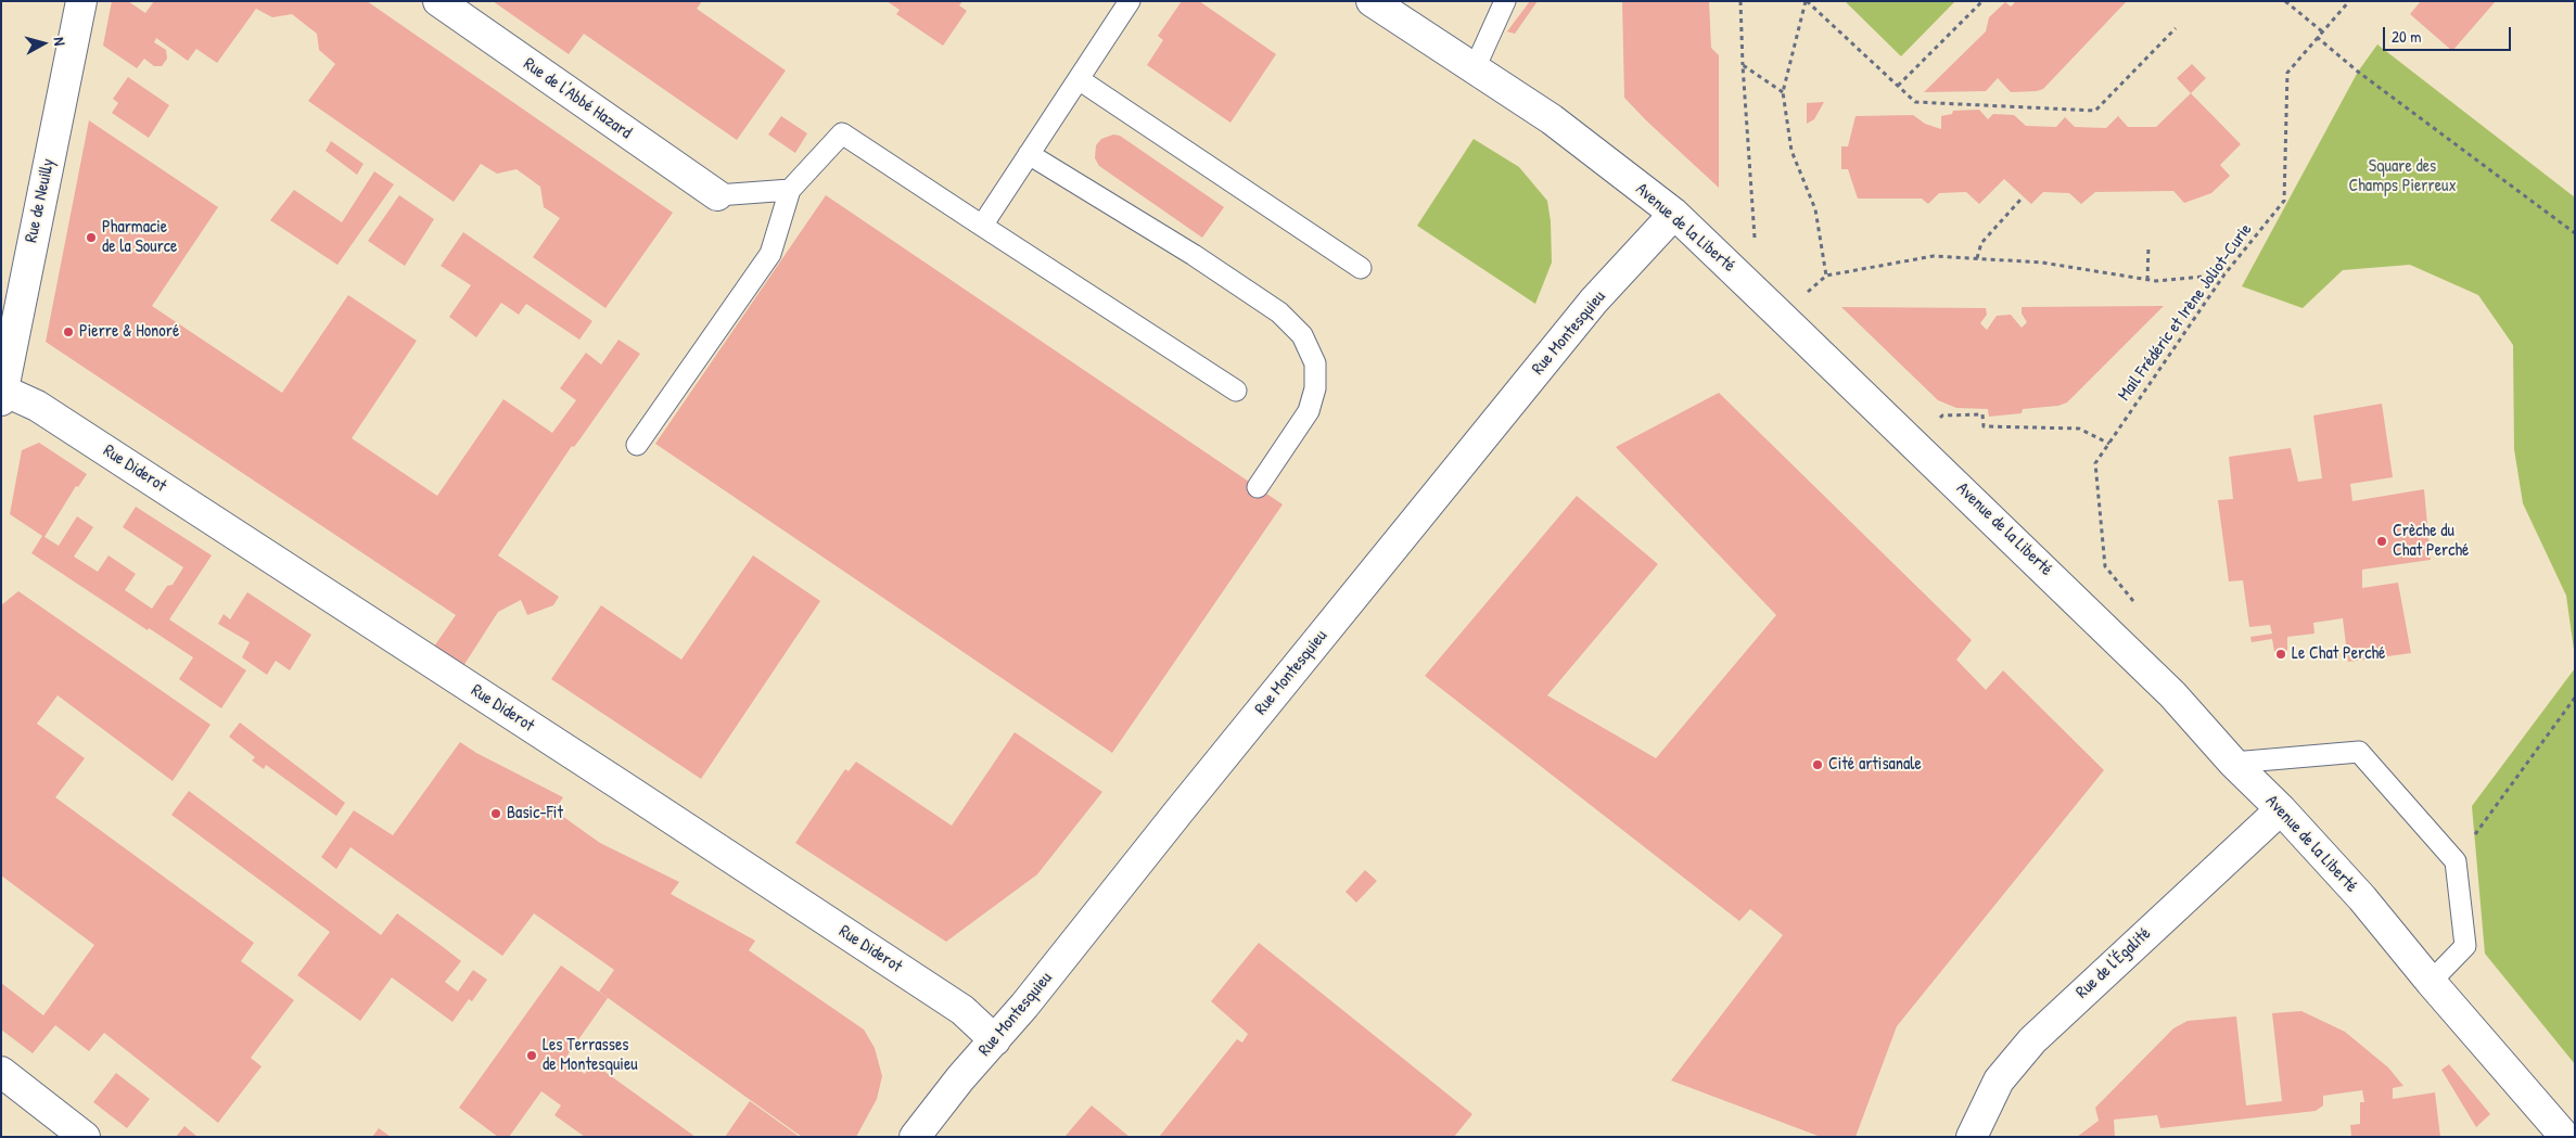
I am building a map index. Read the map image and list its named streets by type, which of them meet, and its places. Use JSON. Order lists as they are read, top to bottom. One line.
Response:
{"streets":{"street":["Rue de l'Abbé Hazard","Rue de Neuilly","Avenue de la Liberté","Rue Montesquieu","Rue Diderot","Rue de l'Égalité"],"path":["Mail Frédéric et Irène Joliot-Curie"]},"crossings":[["Rue de Neuilly","Rue Diderot"],["Avenue de la Liberté","Rue Montesquieu"],["Avenue de la Liberté","Rue de l'Égalité"],["Rue Montesquieu","Rue Diderot"]],"parks":["Square des Champs Pierreux"],"places":["Pharmacie de la Source","Pierre & Honoré","Crèche du Chat Perché","Le Chat Perché","Cité artisanale","Basic-Fit","Les Terrasses de Montesquieu"],"scale_bar":"20 m","north":"right"}
